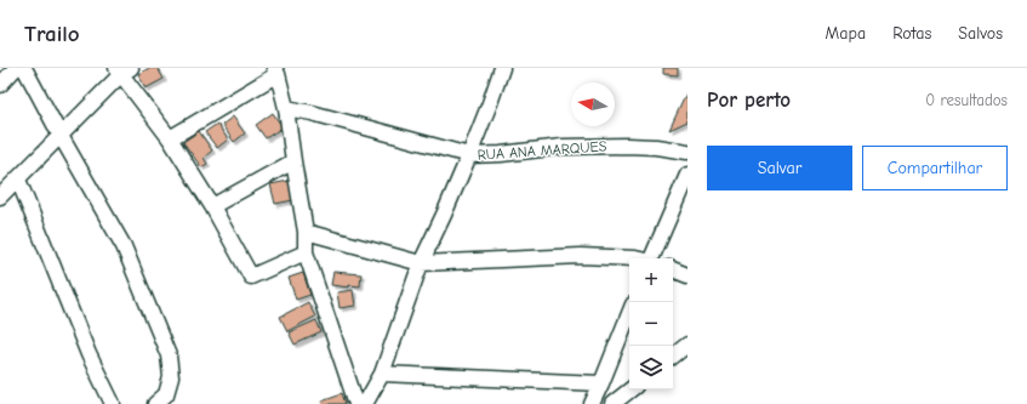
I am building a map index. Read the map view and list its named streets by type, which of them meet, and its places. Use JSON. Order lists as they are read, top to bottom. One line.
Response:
{"streets":{"street":["RUA ANA MARQUES"]},"north":"left","page":{"header":"Trailo","nav":["Mapa","Rotas","Salvos"],"heading":["Por perto","0 resultados"],"buttons":["Salvar","Compartilhar"],"map_buttons":["+","−"]}}
